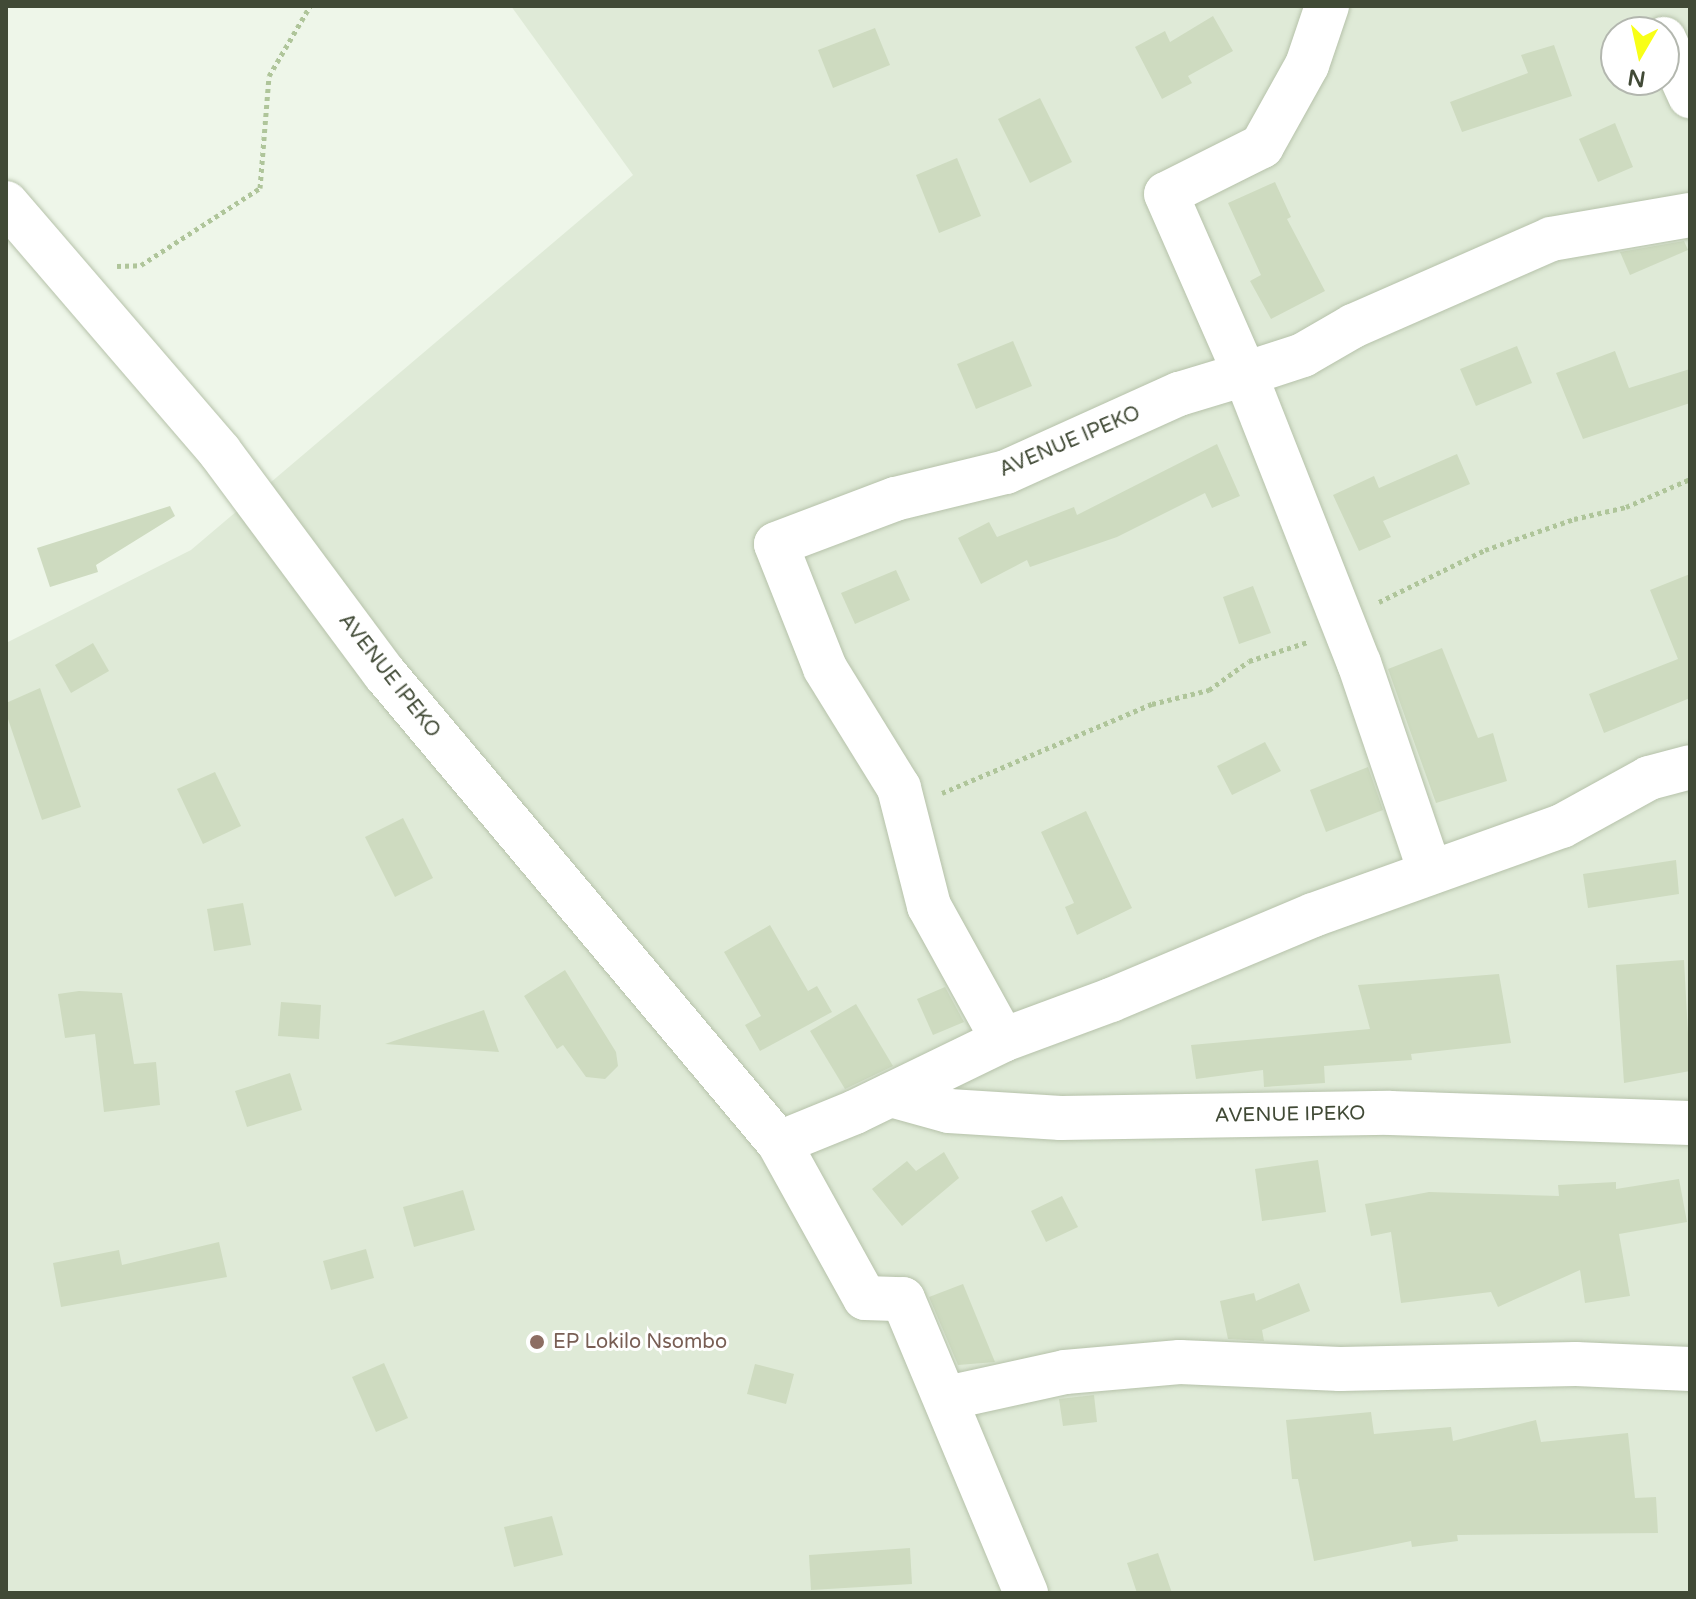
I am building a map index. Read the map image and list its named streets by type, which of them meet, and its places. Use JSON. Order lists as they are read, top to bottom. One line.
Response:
{"streets":{"street":["AVENUE IPEKO"]},"places":["EP Lokilo Nsombo"],"north":"bottom"}
